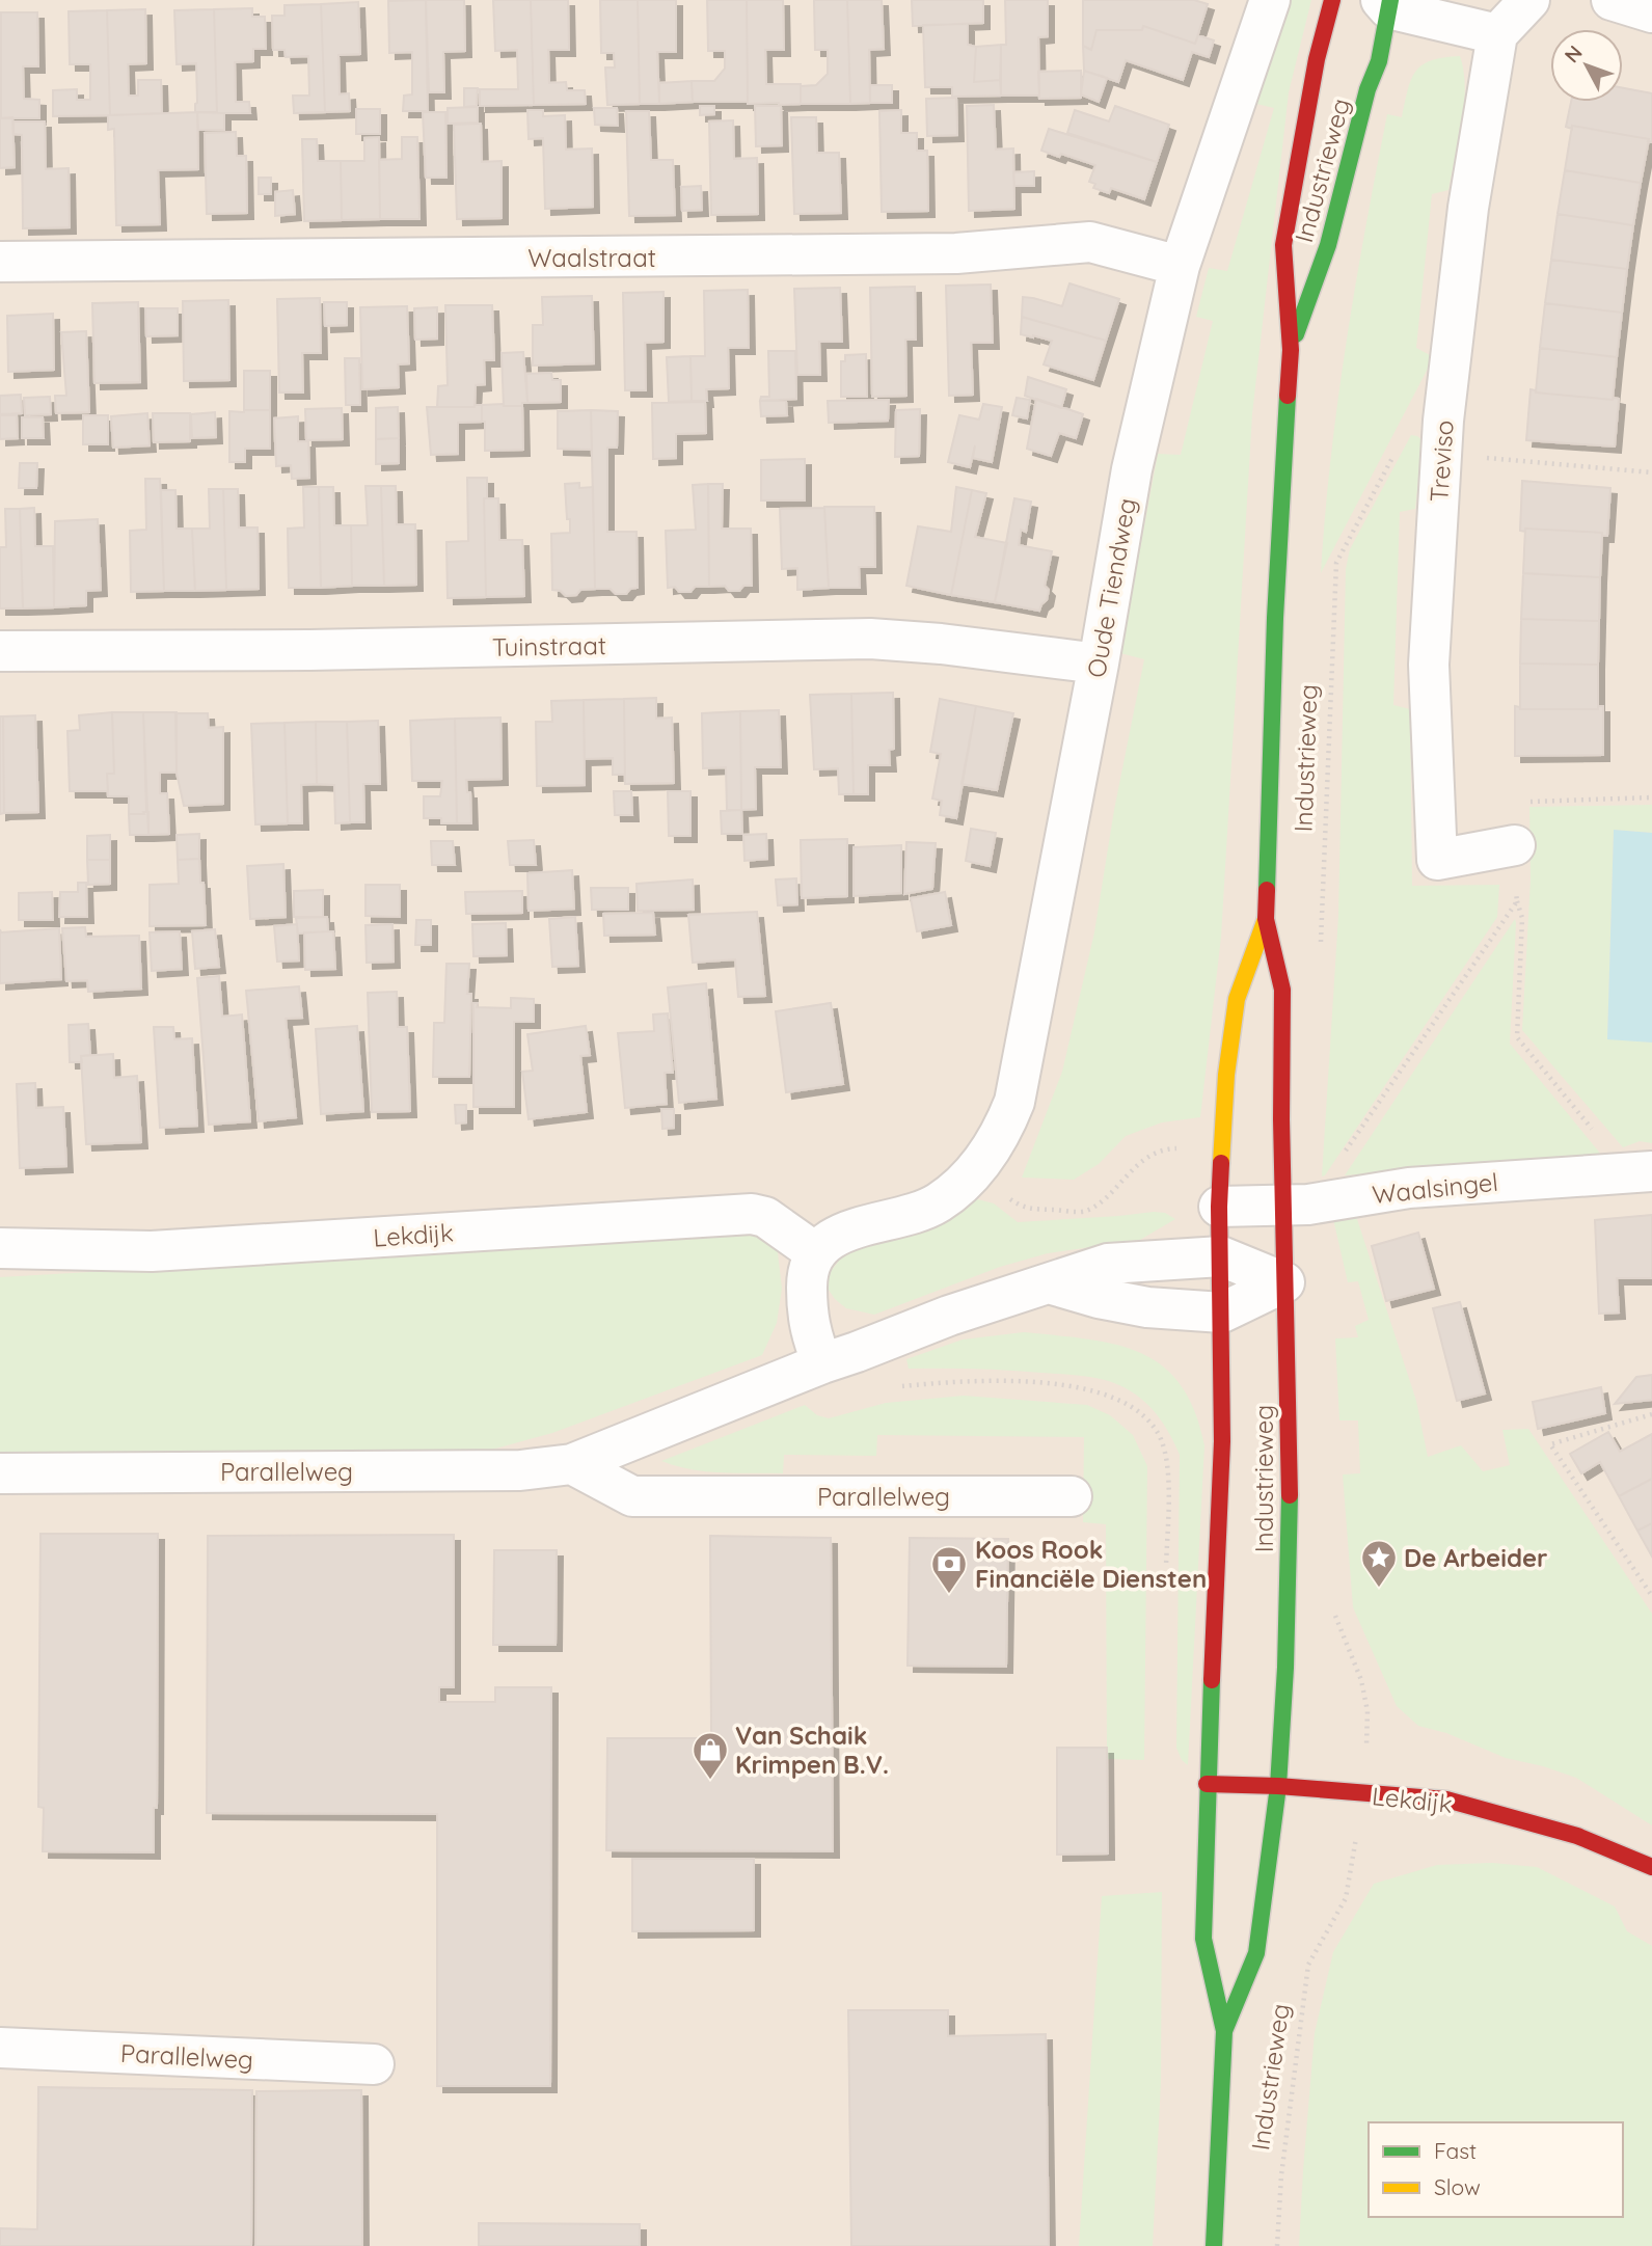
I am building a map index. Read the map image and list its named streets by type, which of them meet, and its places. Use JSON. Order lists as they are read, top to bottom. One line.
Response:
{"streets":{"street":["Industrieweg","Waalstraat","Treviso","Oude Tiendweg","Tuinstraat","Waalsingel","Lekdijk","Parallelweg"]},"crossings":[["Industrieweg","Treviso"],["Industrieweg","Waalsingel"],["Industrieweg","Lekdijk"],["Industrieweg","Parallelweg"],["Waalstraat","Oude Tiendweg"],["Oude Tiendweg","Tuinstraat"]],"places":{"place":["De Arbeider"],"bank":["Koos Rook Financiële Diensten"],"shop":["Van Schaik Krimpen B.V."]},"legend":["Fast","Slow"],"north":"top left"}
